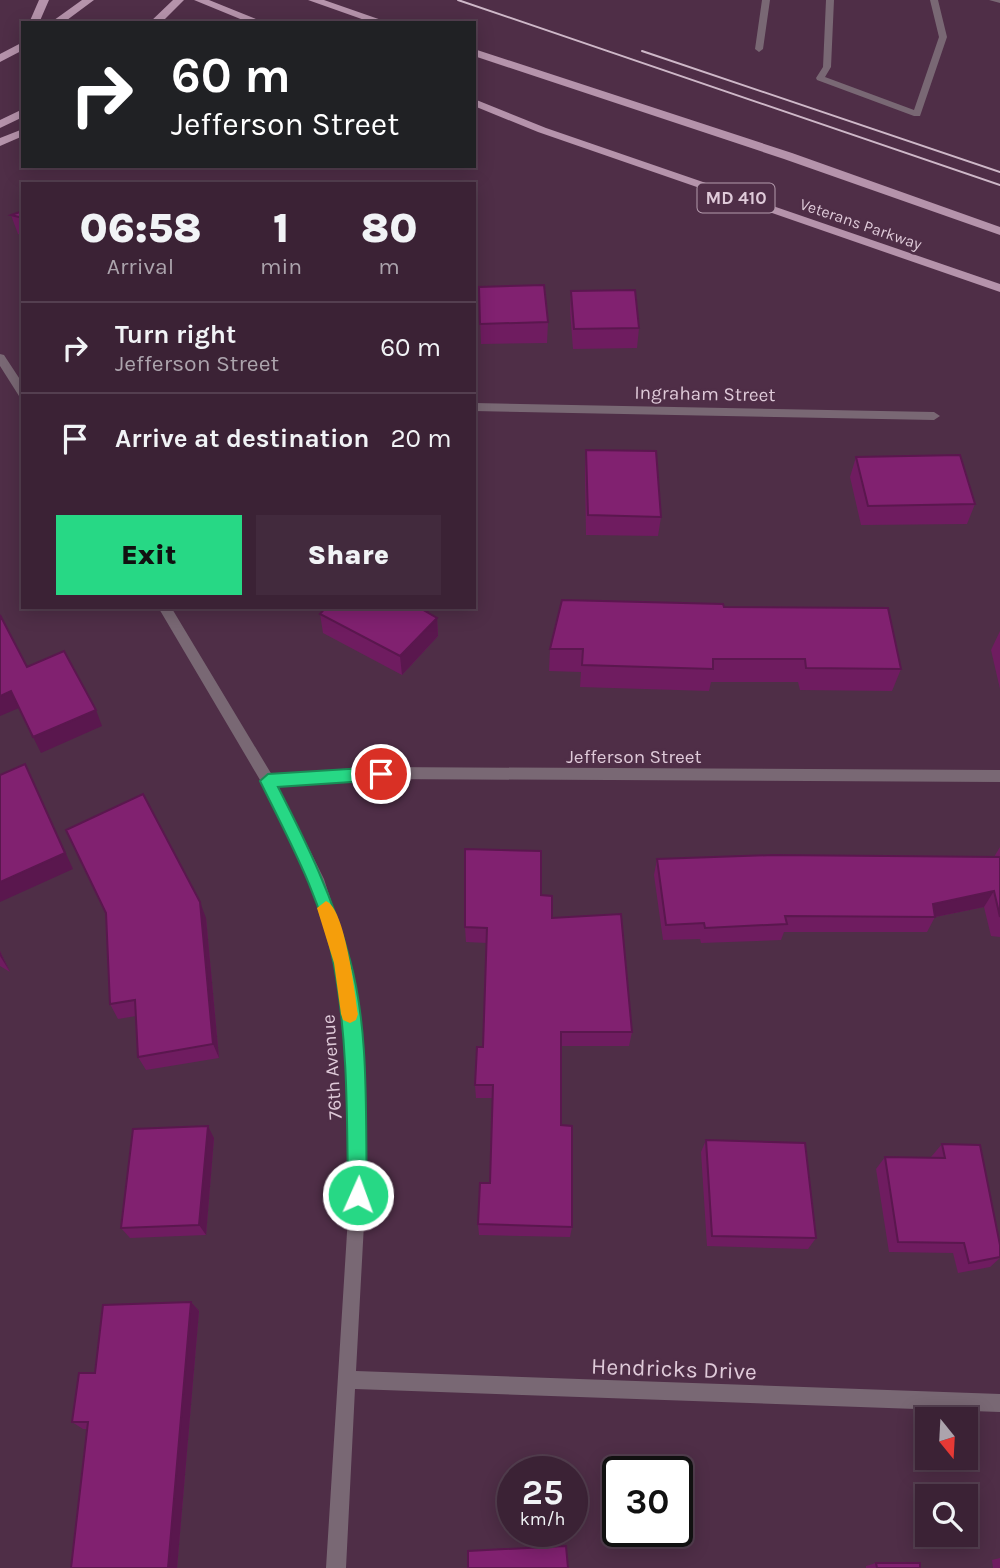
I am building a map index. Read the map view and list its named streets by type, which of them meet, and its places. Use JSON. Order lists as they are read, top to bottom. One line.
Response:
{"streets":{"main road":["MD 410","Veterans Parkway"],"street":["Ingraham Street","Jefferson Street","76th Avenue","Hendricks Drive"]},"crossings":[["Jefferson Street","76th Avenue"],["76th Avenue","Hendricks Drive"]],"north":"bottom","page":{"turn":["60 m","Jefferson Street"],"eta":["06:58","Arrival","1","min","80","m"],"list":[{"name":"Turn right","note":"Jefferson Street","value":"60 m"},{"name":"Arrive at destination","value":"20 m"}],"buttons":["Exit","Share"],"speed":"25 km/h","limit":"30"}}
